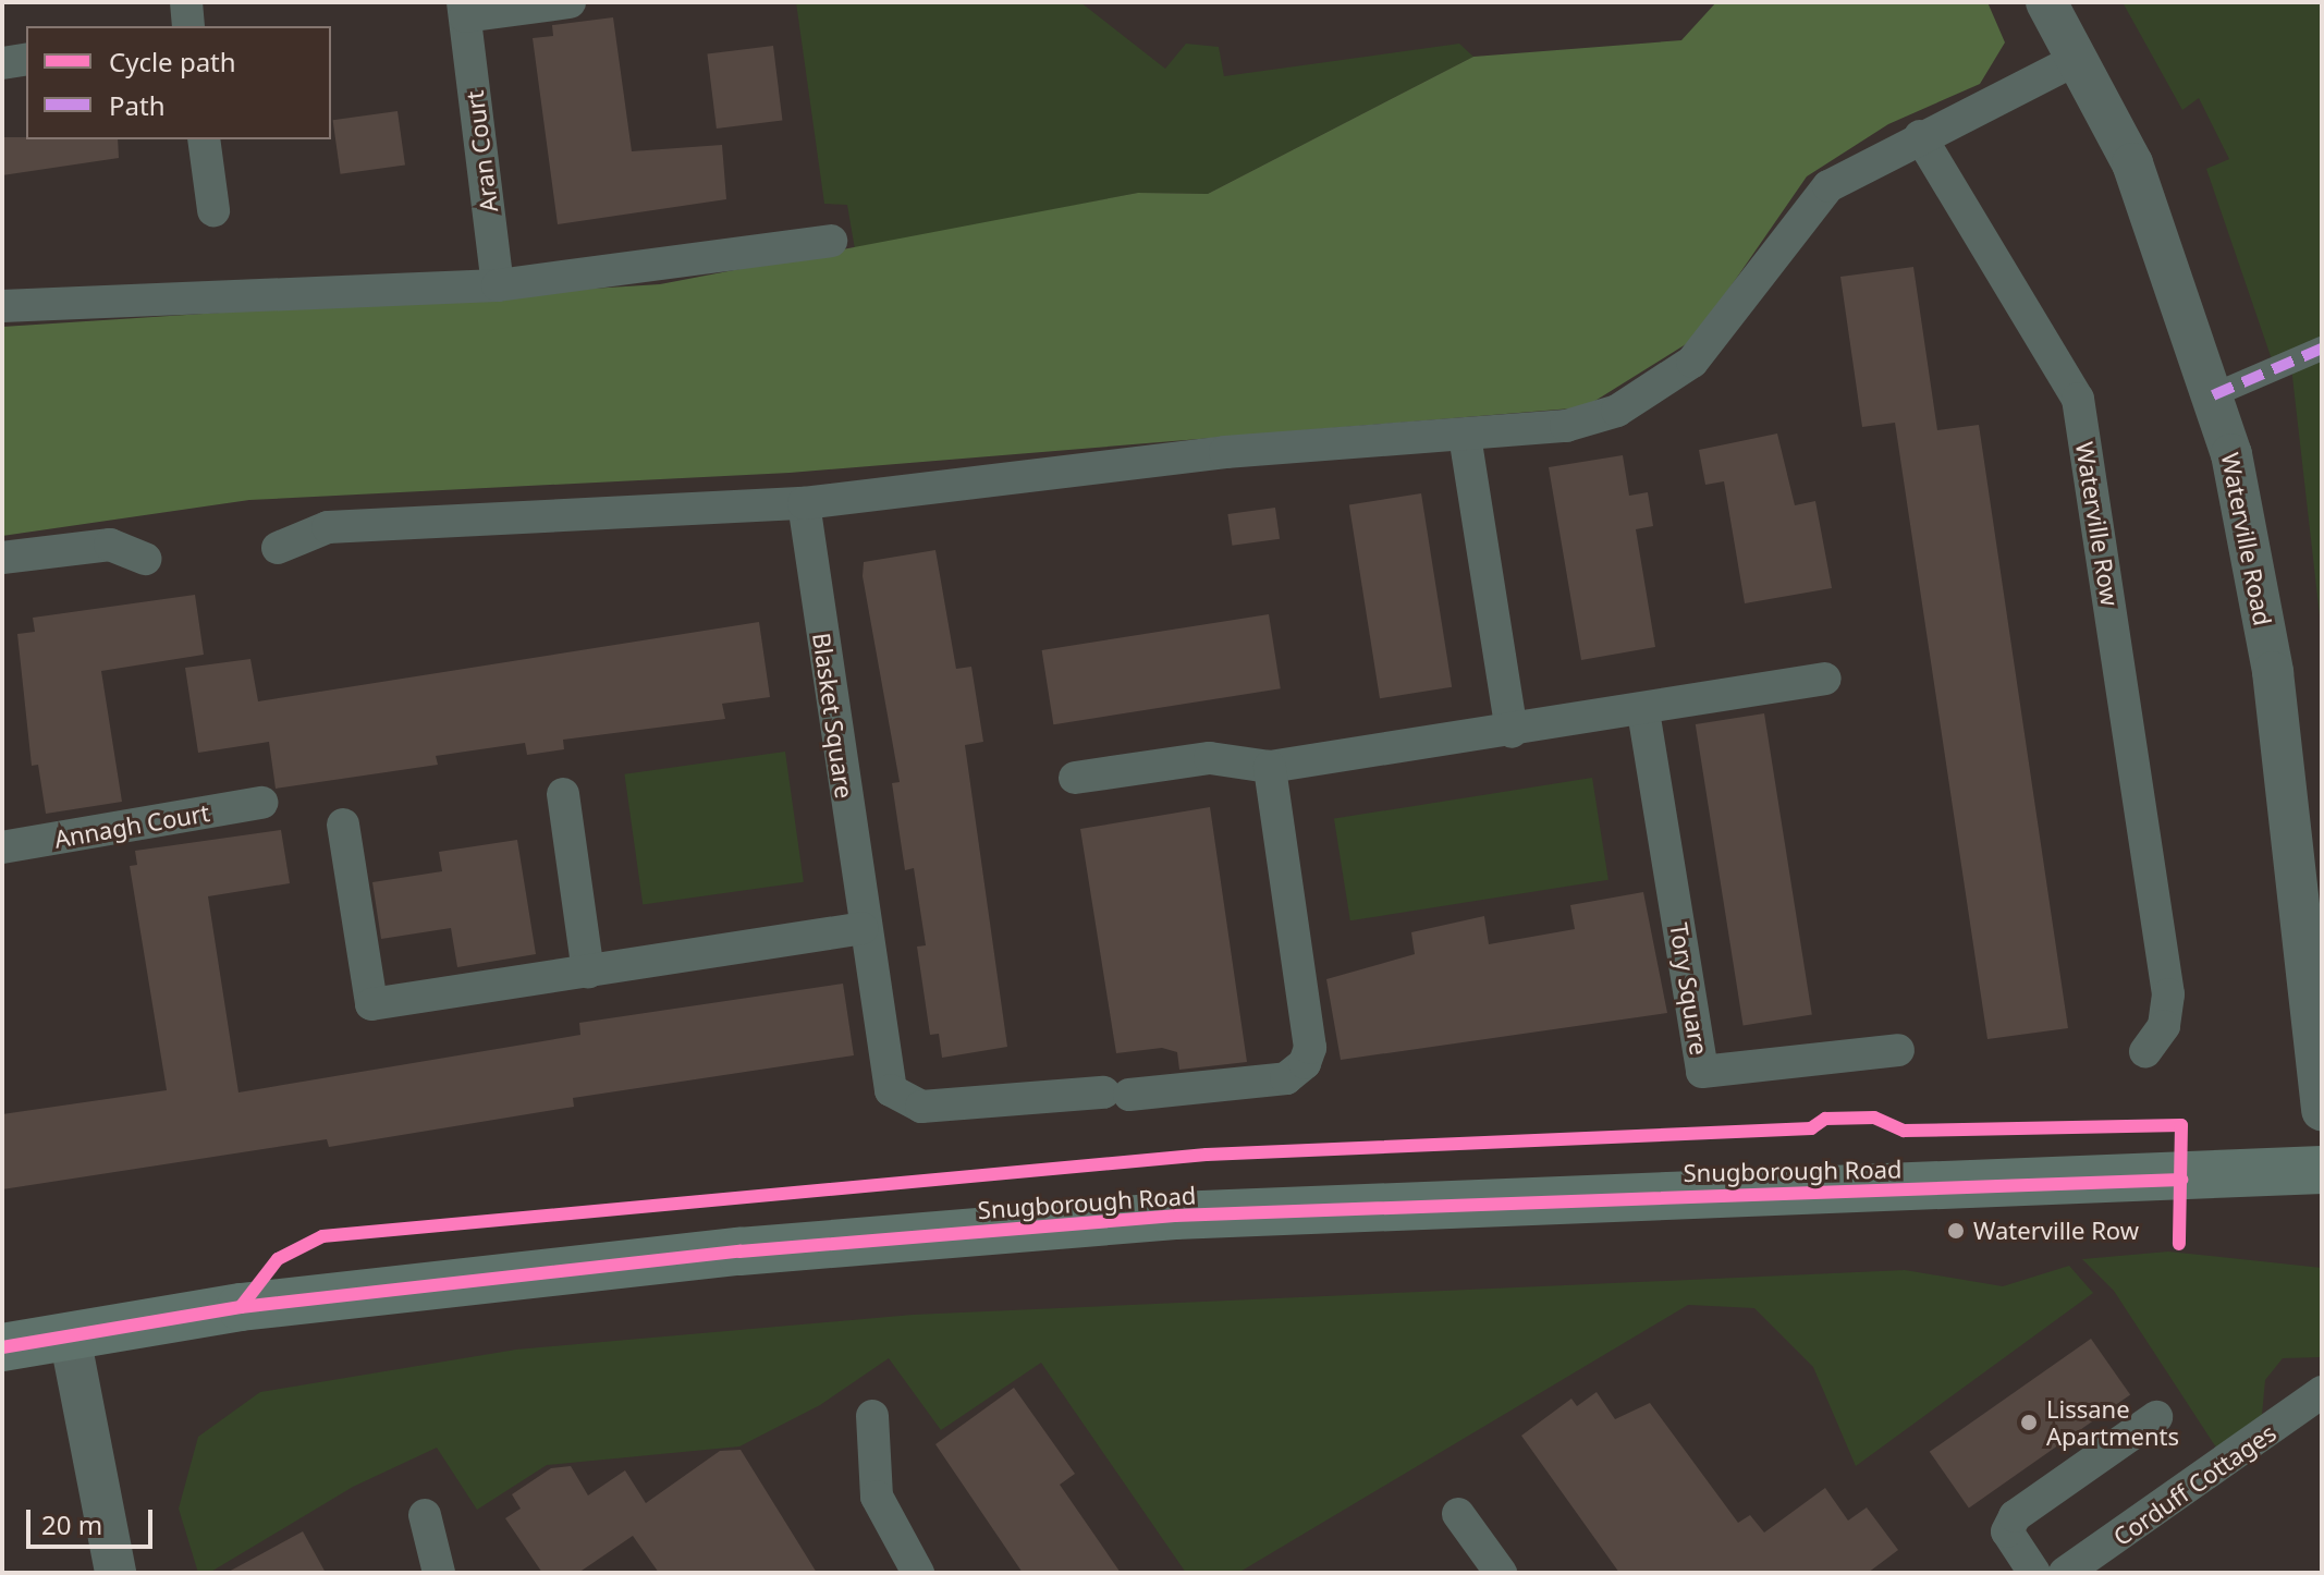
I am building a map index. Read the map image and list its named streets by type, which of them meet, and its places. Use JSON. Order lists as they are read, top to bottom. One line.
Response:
{"streets":{"main road":["Snugborough Road"],"street":["Aran Court","Waterville Row","Waterville Road","Blasket Square","Annagh Court","Tory Square","Corduff Cottages"]},"places":["Waterville Row","Lissane Apartments"],"legend":["Cycle path","Path"],"scale_bar":"20 m"}
